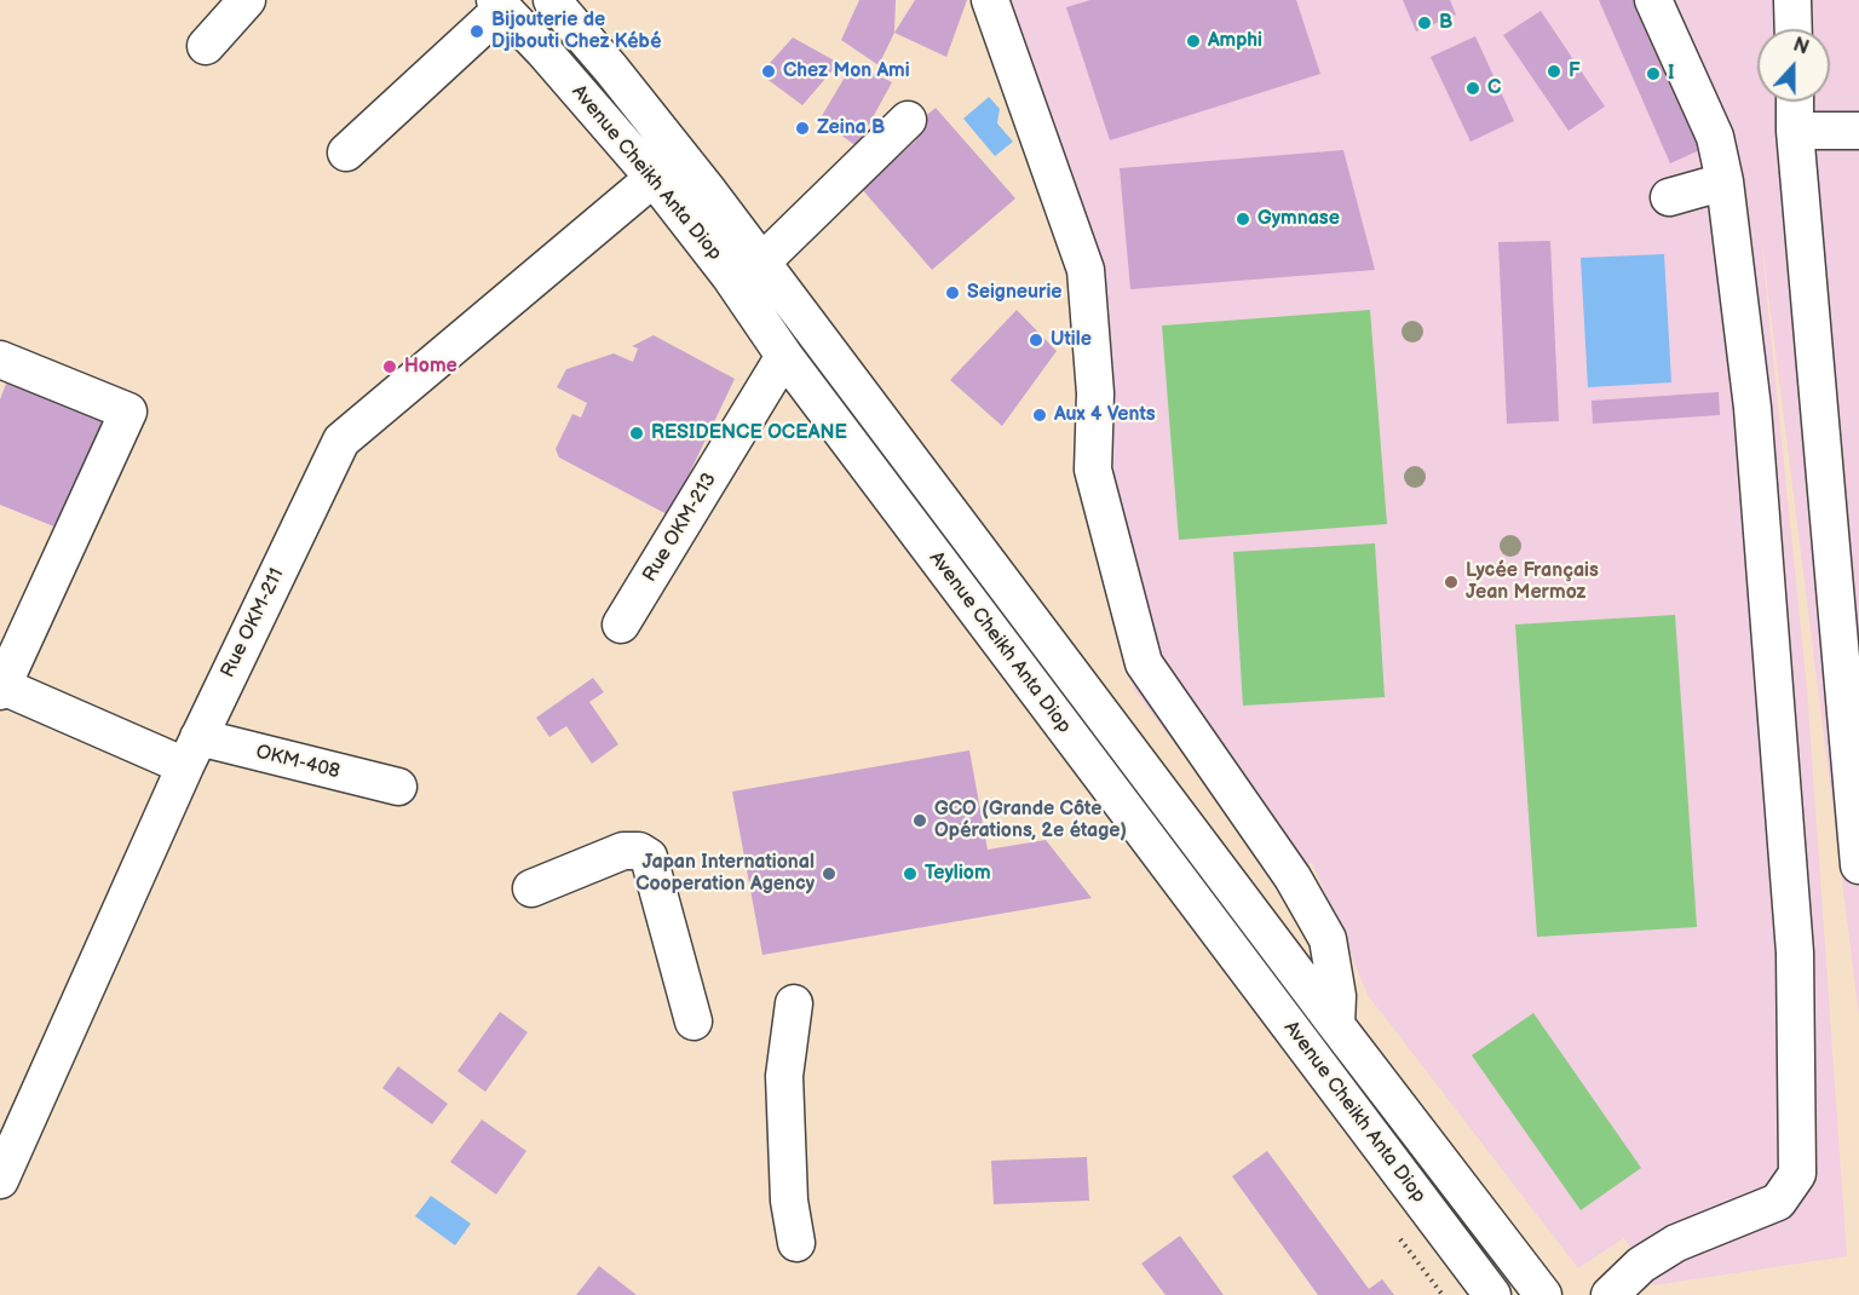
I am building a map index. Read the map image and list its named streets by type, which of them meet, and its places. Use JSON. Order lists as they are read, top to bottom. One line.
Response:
{"streets":{"street":["Avenue Cheikh Anta Diop","Rue OKM-213","Rue OKM-211","OKM-408"]},"crossings":[["Avenue Cheikh Anta Diop","Rue OKM-213"],["Avenue Cheikh Anta Diop","Rue OKM-211"],["Rue OKM-211","OKM-408"]],"places":["B","Bijouterie de Djibouti Chez Kébé","Amphi","Chez Mon Ami","F","I","C","Zeina B","Gymnase","Seigneurie","Utile","Home","Aux 4 Vents","RESIDENCE OCEANE","Lycée Français Jean Mermoz","GCO (Grande Côte Opérations, 2e étage)","Japan International Cooperation Agency","Teyliom"],"north":"top"}
